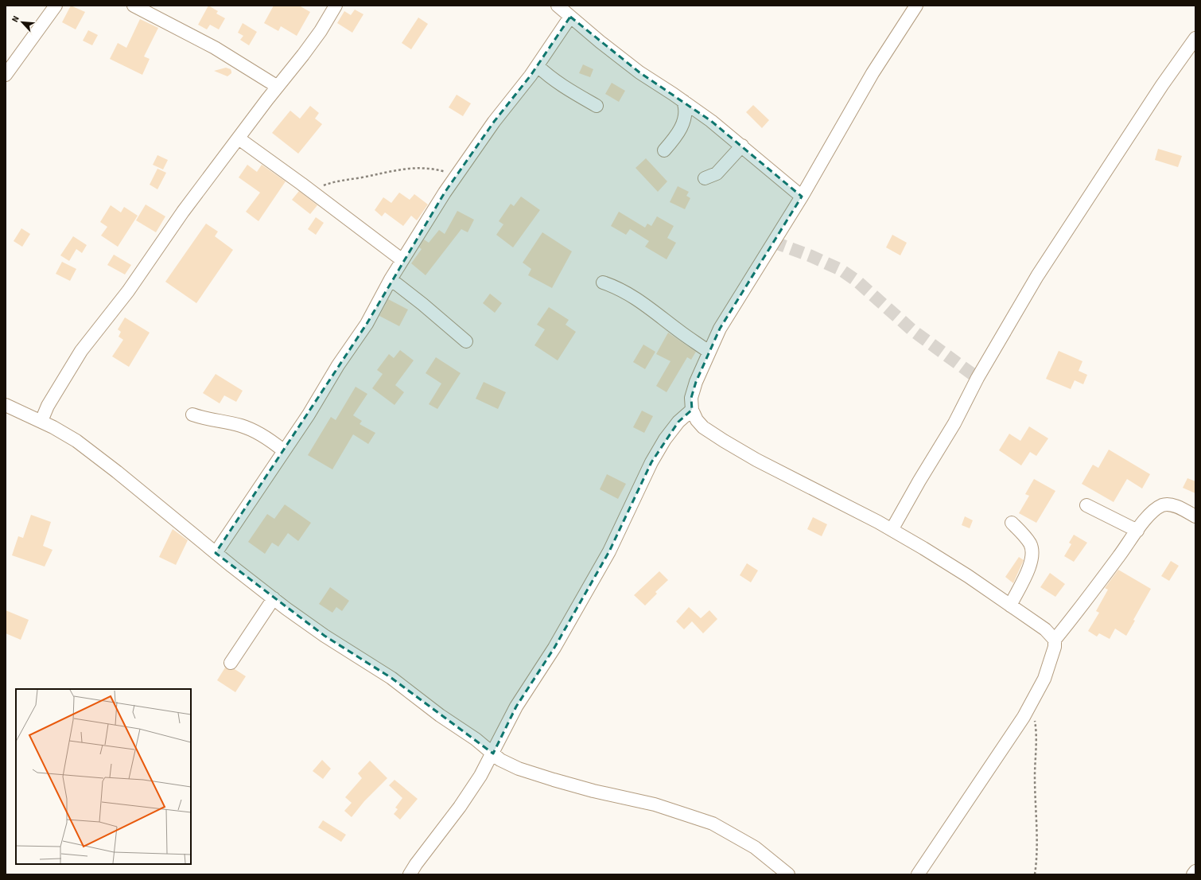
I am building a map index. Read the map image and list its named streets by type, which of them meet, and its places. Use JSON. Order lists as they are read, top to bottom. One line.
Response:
{"north":"top left"}
